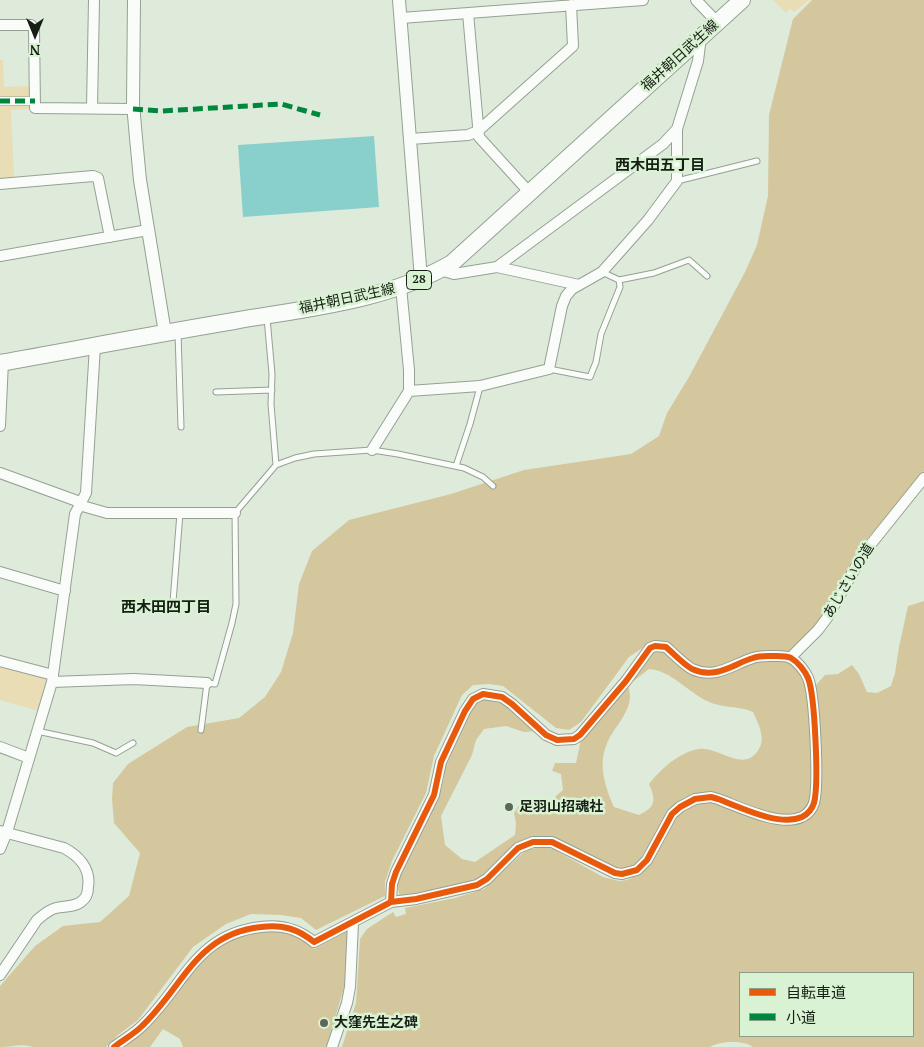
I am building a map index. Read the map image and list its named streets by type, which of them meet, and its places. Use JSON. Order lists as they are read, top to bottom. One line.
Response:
{"streets":{"main road":["福井朝日武生線","28"],"street":["あじさいの道"]},"districts":["西木田五丁目","西木田四丁目"],"places":["足羽山招魂社","大窪先生之碑"],"legend":["自転車道","小道"],"north":"bottom"}
